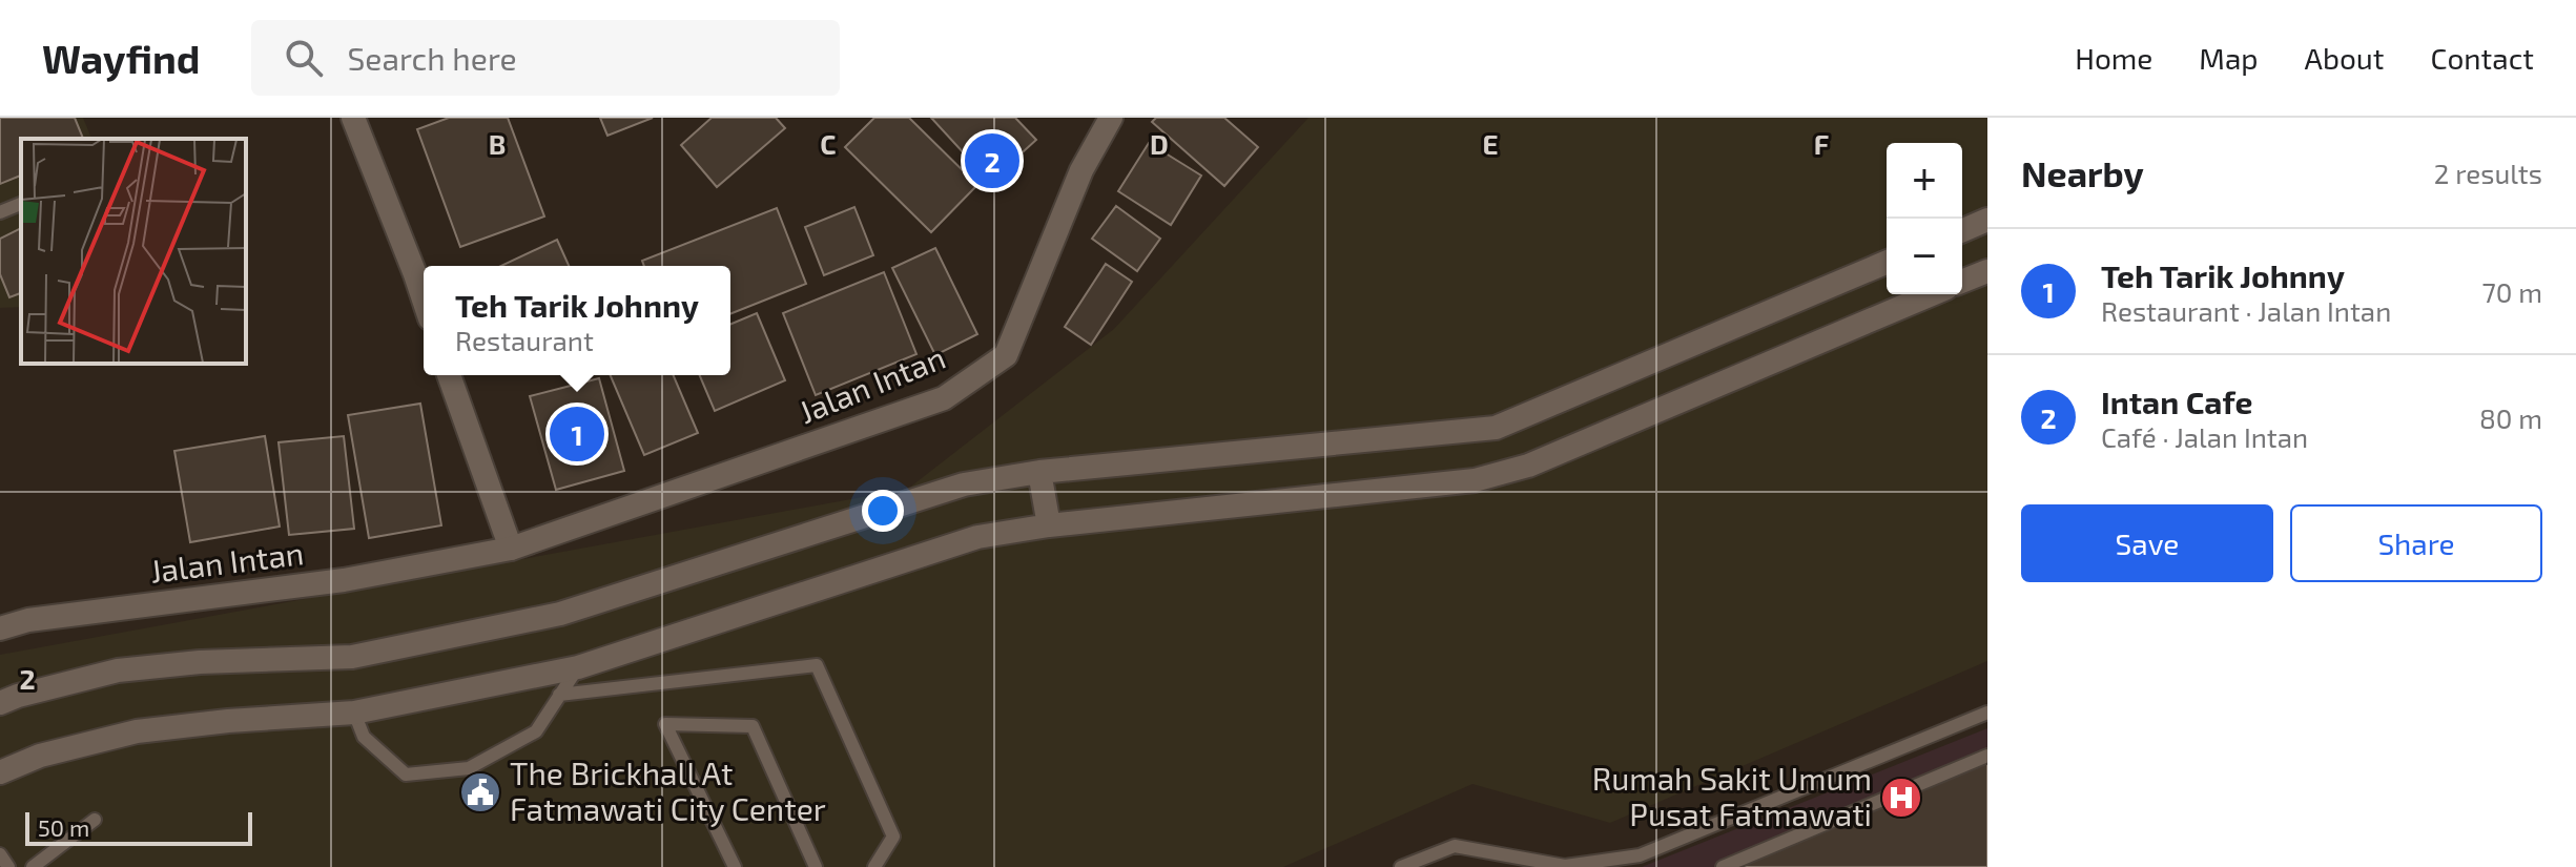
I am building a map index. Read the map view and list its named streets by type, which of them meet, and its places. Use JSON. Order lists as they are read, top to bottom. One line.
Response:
{"streets":{"street":["Jalan Intan"]},"places":{"public building":["The Brickhall At Fatmawati City Center"],"hospital":["Rumah Sakit Umum Pusat Fatmawati"]},"scale_bar":"50 m","page":{"header":"Wayfind","search":"Search here","nav":["Home","Map","About","Contact"],"heading":["Nearby","2 results"],"pins":["2","1"],"map_buttons":["+","−"],"list":[{"mark":"1","name":"Teh Tarik Johnny","note":"Restaurant · Jalan Intan","value":"70 m"},{"mark":"2","name":"Intan Cafe","note":"Café · Jalan Intan","value":"80 m"}],"popup":["Teh Tarik Johnny","Restaurant"],"buttons":["Save","Share"],"scale":"50 m"},"grid":{"columns":["B","C","D","E","F"],"rows":["2"]}}
